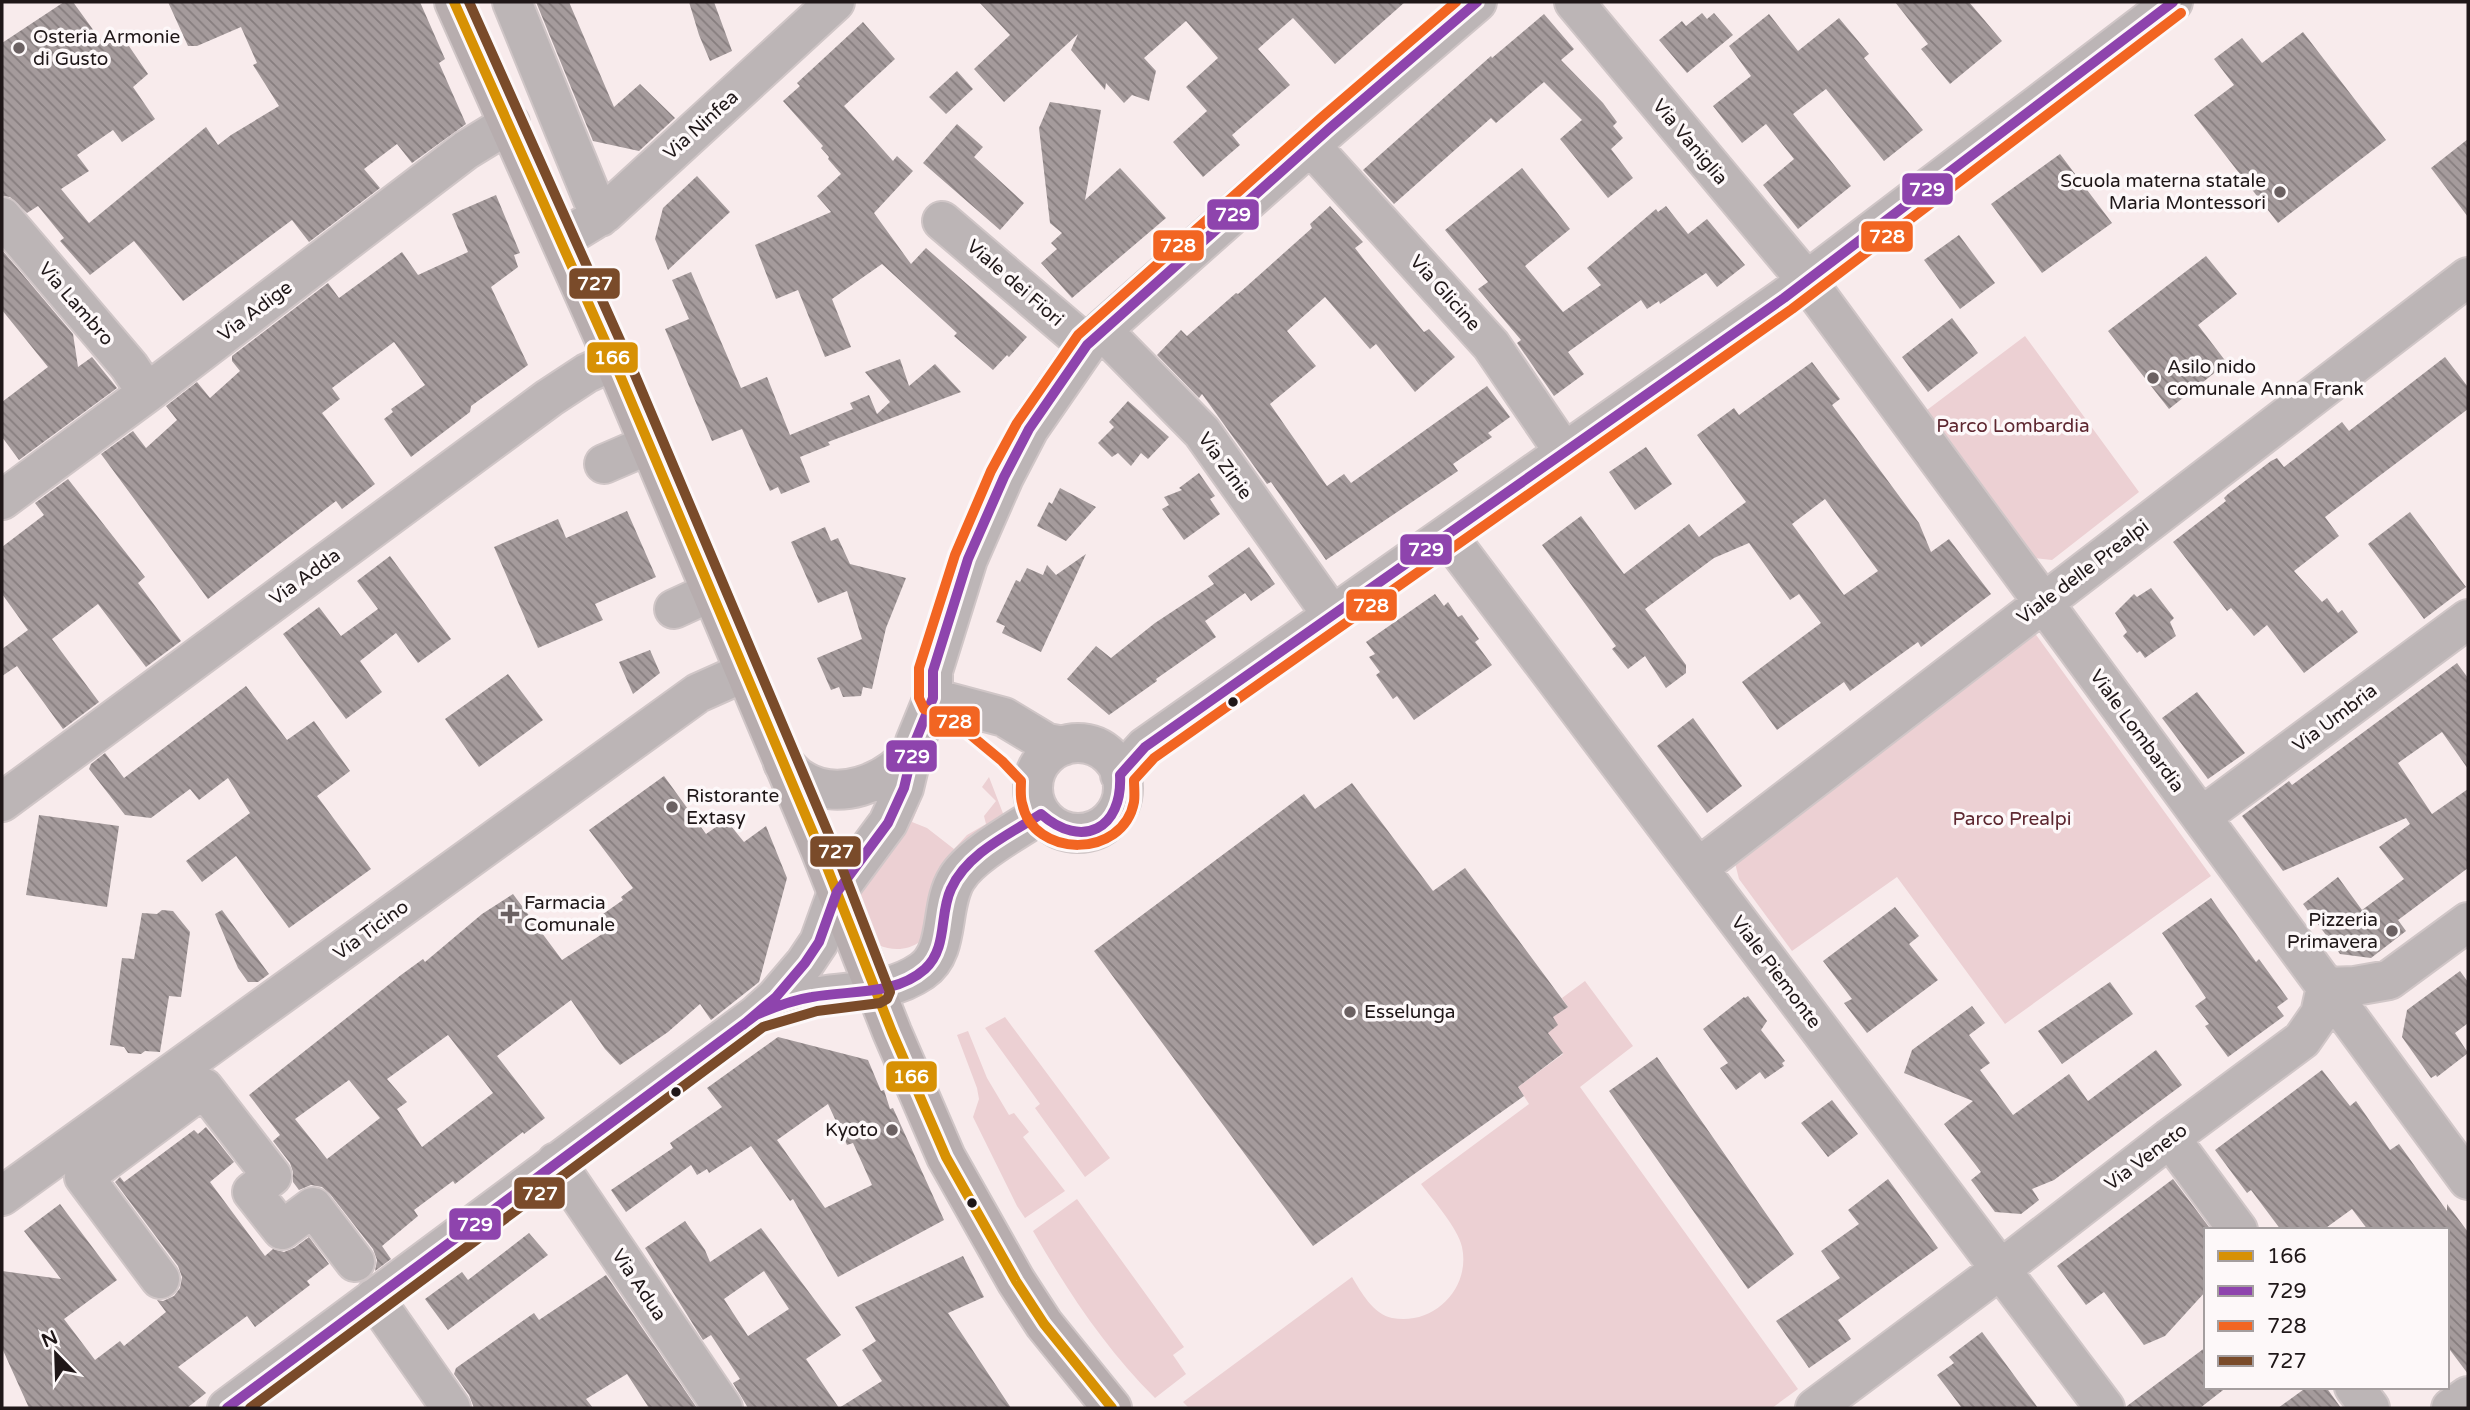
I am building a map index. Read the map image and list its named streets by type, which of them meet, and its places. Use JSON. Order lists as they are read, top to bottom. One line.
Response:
{"streets":{"street":["Via Ninfea","Via Vaniglia","Viale dei Fiori","Via Glicine","Via Lambro","Via Adige","Via Zinie","Viale delle Prealpi","Via Adda","Via Umbria","Viale Lombardia","Via Ticino","Viale Piemonte","Via Veneto","Via Adua"]},"crossings":[["Via Vaniglia","Viale Lombardia"],["Viale dei Fiori","Via Zinie"],["Via Lambro","Via Adige"],["Viale delle Prealpi","Viale Lombardia"],["Viale delle Prealpi","Viale Piemonte"],["Via Umbria","Viale Lombardia"],["Viale Lombardia","Via Veneto"],["Viale Piemonte","Via Veneto"]],"parks":["Parco Lombardia","Parco Prealpi"],"places":{"other":["Osteria Armonie di Gusto","Scuola materna statale Maria Montessori","Asilo nido comunale Anna Frank","Ristorante Extasy","Pizzeria Primavera","Esselunga","Kyoto"],"health":["Farmacia Comunale"]},"lines":["transit line 166","transit line 729","transit line 728","transit line 727"],"legend":["166","729","728","727"],"north":"top left"}
